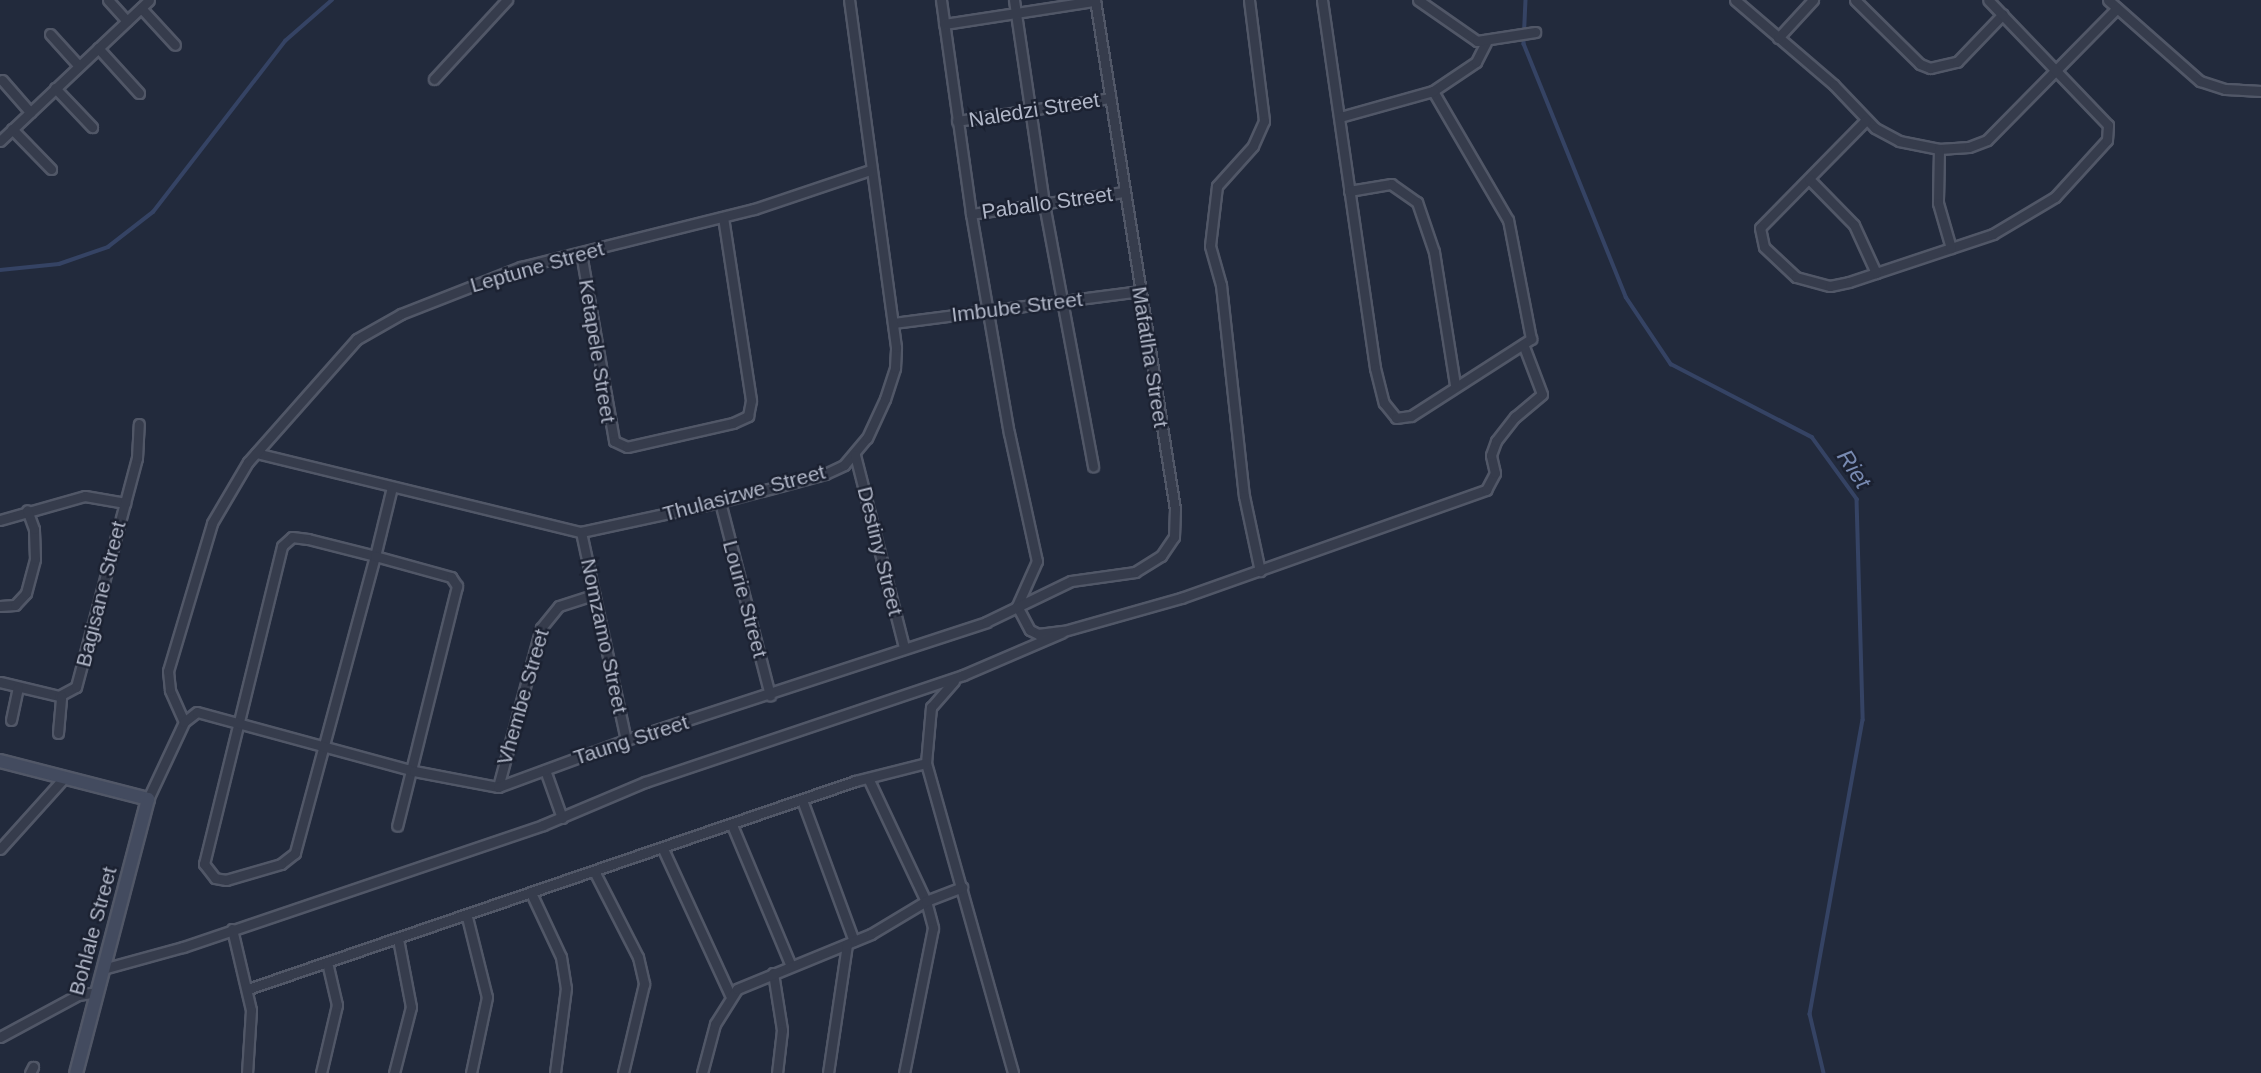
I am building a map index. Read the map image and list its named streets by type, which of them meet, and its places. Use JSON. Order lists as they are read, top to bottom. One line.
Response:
{"streets":{"street":["Naledzi Street","Paballo Street","Leptune Street","Imbube Street","Ketapele Street","Mafatlha Street","Thulasizwe Street","Destiny Street","Bagisane Street","Lourie Street","Nomzamo Street","Vhembe Street","Taung Street","Bohlale Street"]},"crossings":[["Naledzi Street","Paballo Street"],["Naledzi Street","Mafatlha Street"],["Paballo Street","Imbube Street"],["Paballo Street","Mafatlha Street"],["Paballo Street","Taung Street"],["Leptune Street","Ketapele Street"],["Leptune Street","Thulasizwe Street"],["Imbube Street","Mafatlha Street"],["Mafatlha Street","Taung Street"],["Thulasizwe Street","Destiny Street"],["Thulasizwe Street","Lourie Street"],["Thulasizwe Street","Nomzamo Street"],["Destiny Street","Taung Street"],["Lourie Street","Taung Street"],["Nomzamo Street","Vhembe Street"],["Nomzamo Street","Taung Street"],["Vhembe Street","Taung Street"]],"water":["Riet"]}
